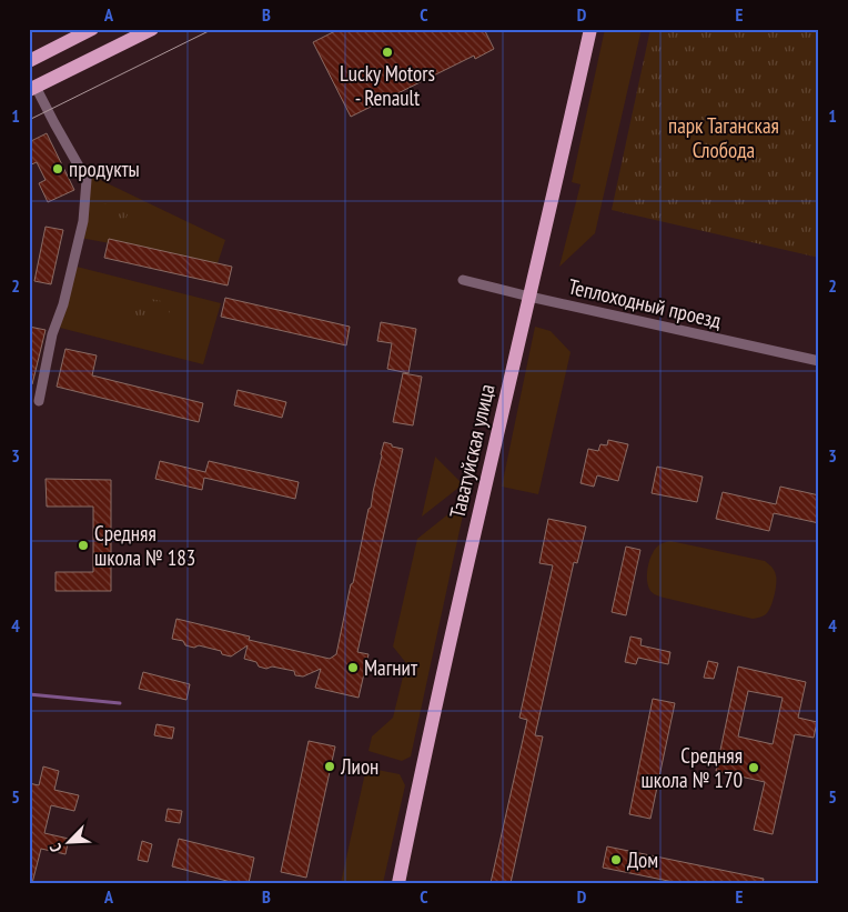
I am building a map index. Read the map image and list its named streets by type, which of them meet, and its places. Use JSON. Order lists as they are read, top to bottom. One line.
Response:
{"streets":{"main road":["Таватуйская улица"],"street":["Теплоходный проезд"]},"crossings":[["Теплоходный проезд","Таватуйская улица"]],"parks":["парк Таганская Слобода"],"places":["Lucky Motors - Renault","продукты","Средняя школа № 183","Магнит","Лион","Средняя школа № 170","Дом"],"north":"bottom left","grid":{"columns":["A","B","C","D","E"],"rows":["1","2","3","4","5"]}}
